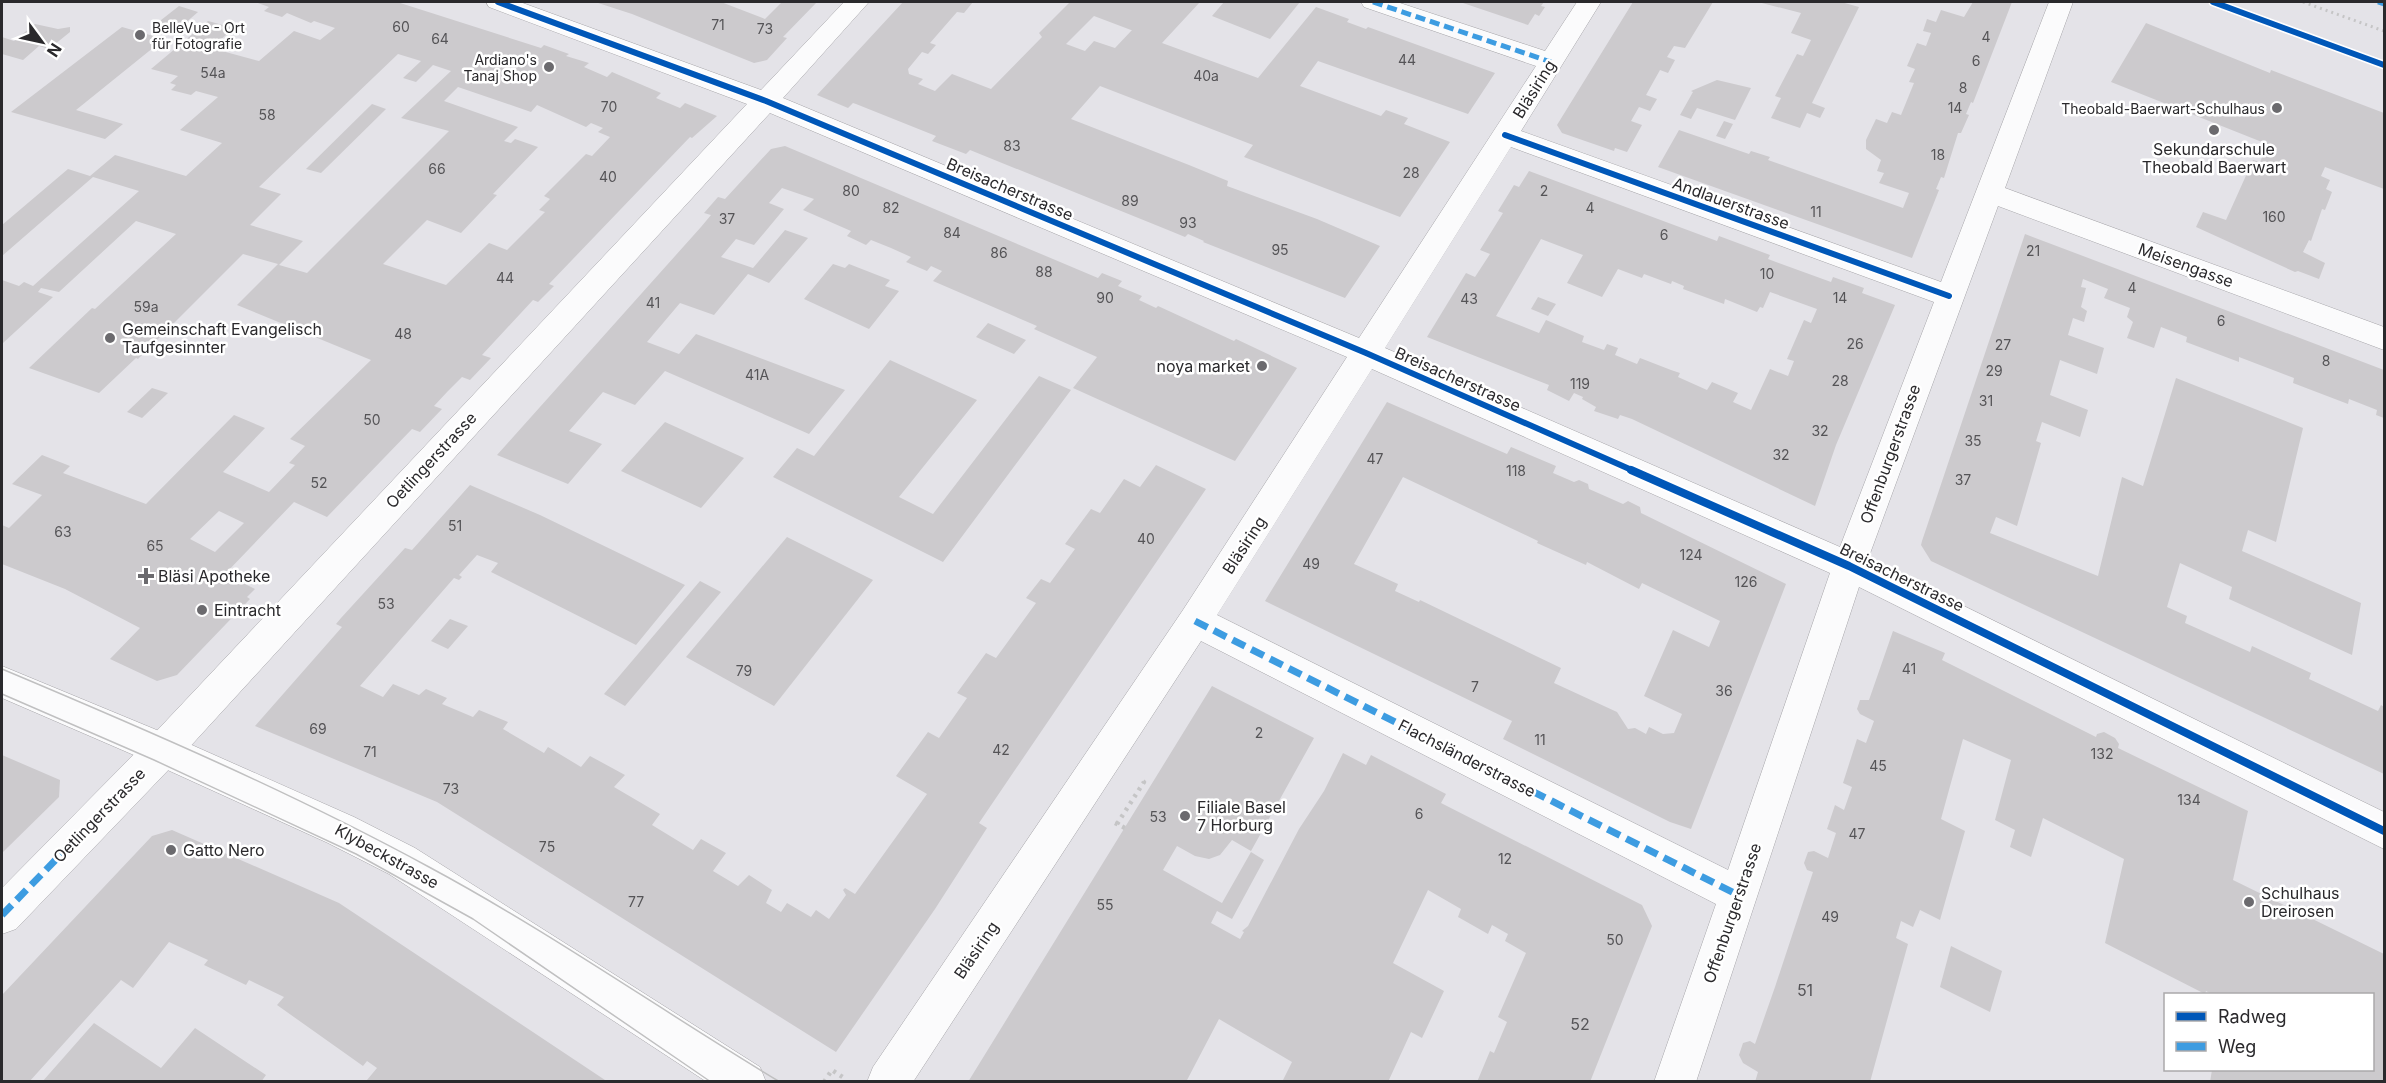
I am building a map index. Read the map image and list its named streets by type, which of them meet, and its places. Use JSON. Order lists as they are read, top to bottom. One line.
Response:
{"streets":{"street":["Bläsiring","Breisacherstrasse","Andlauerstrasse","Meisengasse","Offenburgerstrasse","Oetlingerstrasse","Flachsländerstrasse","Klybeckstrasse"]},"crossings":[["Bläsiring","Breisacherstrasse"],["Bläsiring","Andlauerstrasse"],["Bläsiring","Flachsländerstrasse"],["Breisacherstrasse","Offenburgerstrasse"],["Breisacherstrasse","Oetlingerstrasse"],["Andlauerstrasse","Offenburgerstrasse"],["Meisengasse","Offenburgerstrasse"],["Offenburgerstrasse","Flachsländerstrasse"],["Oetlingerstrasse","Klybeckstrasse"]],"places":{"other":["BelleVue - Ort für Fotografie","Ardiano's Tanaj Shop","Theobald-Baerwart-Schulhaus","Sekundarschule Theobald Baerwart","Gemeinschaft Evangelisch Taufgesinnter","noya market","Eintracht","Filiale Basel 7 Horburg","Gatto Nero","Schulhaus Dreirosen"],"health":["Bläsi Apotheke"]},"house_numbers":["71","60","73","4","64","44","6","54a","40a","8","70","14","58","83","18","66","28","40","80","2","89","82","4","11","160","37","93","84","6","95","21","86","88","10","44","4","90","14","43","41","59a","6","48","26","27","8","29","41A","28","119","31","50","32","35","32","47","118","37","52","51","63","40","65","124","49","126","53","41","79","7","36","69","2","11","42","71","132","45","73","134","6","53","47","75","12","77","55","49","50","51","52"],"legend":["Radweg","Weg"],"north":"bottom right"}
